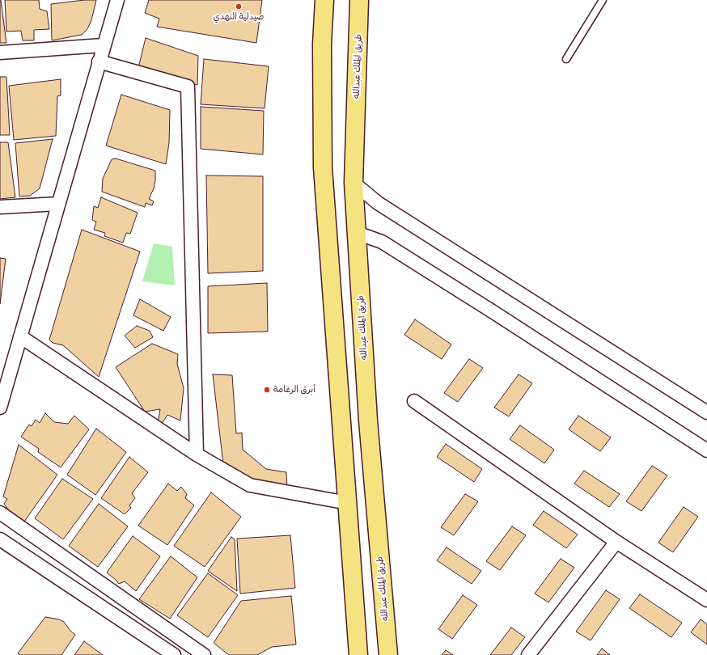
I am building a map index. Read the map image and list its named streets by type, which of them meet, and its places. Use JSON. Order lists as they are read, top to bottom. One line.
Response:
{"streets":{"highway":["طريق الملك عبدالله"]},"places":["صيدلية النهدي","أبرق الرغامة"]}
